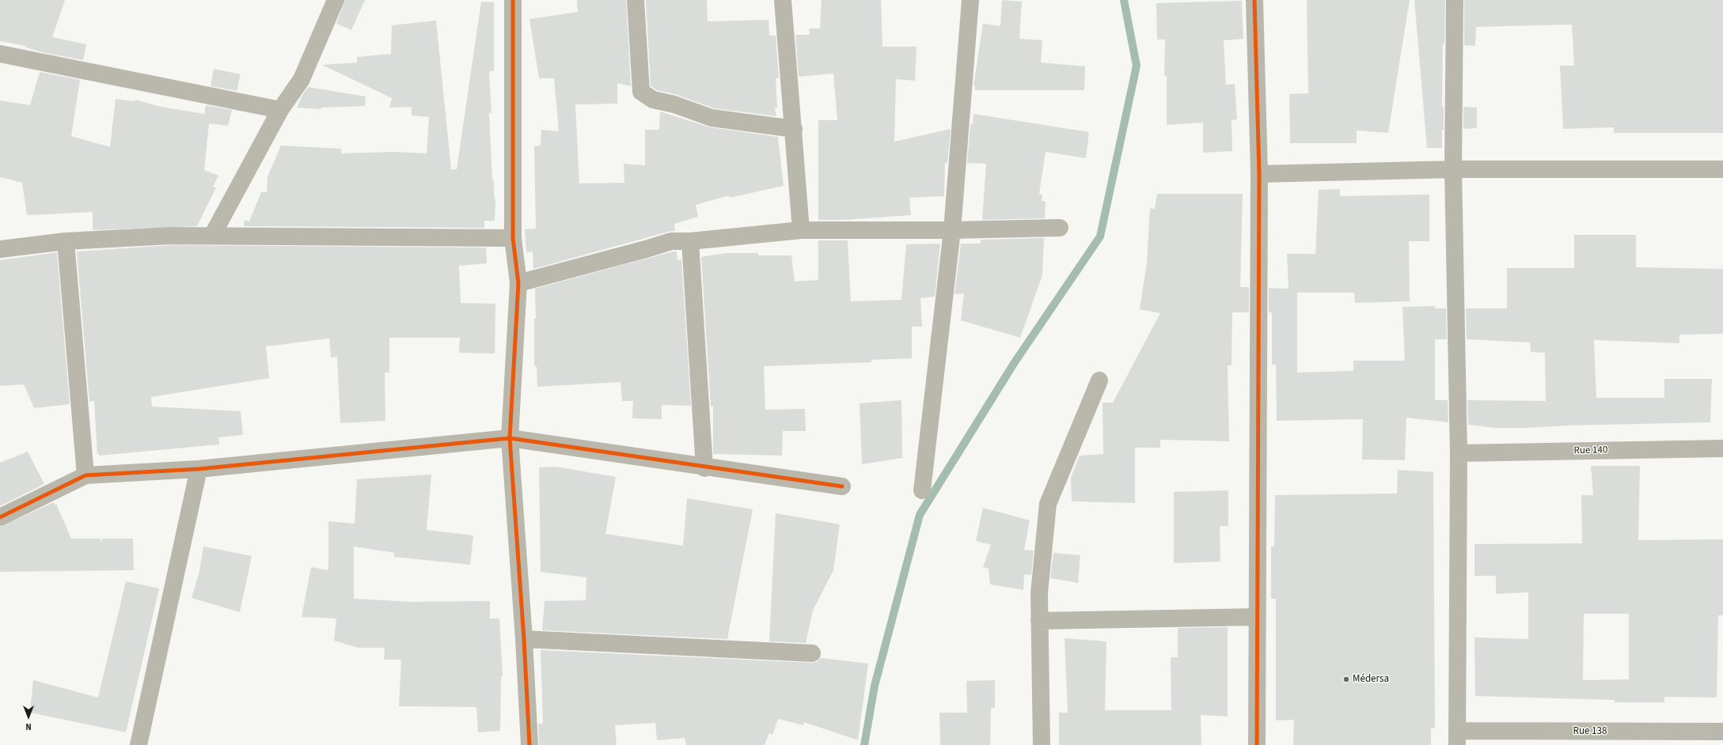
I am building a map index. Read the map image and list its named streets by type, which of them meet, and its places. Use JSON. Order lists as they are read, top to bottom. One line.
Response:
{"streets":{"street":["Rue 140","Rue 138"]},"places":["Médersa"],"north":"bottom"}
